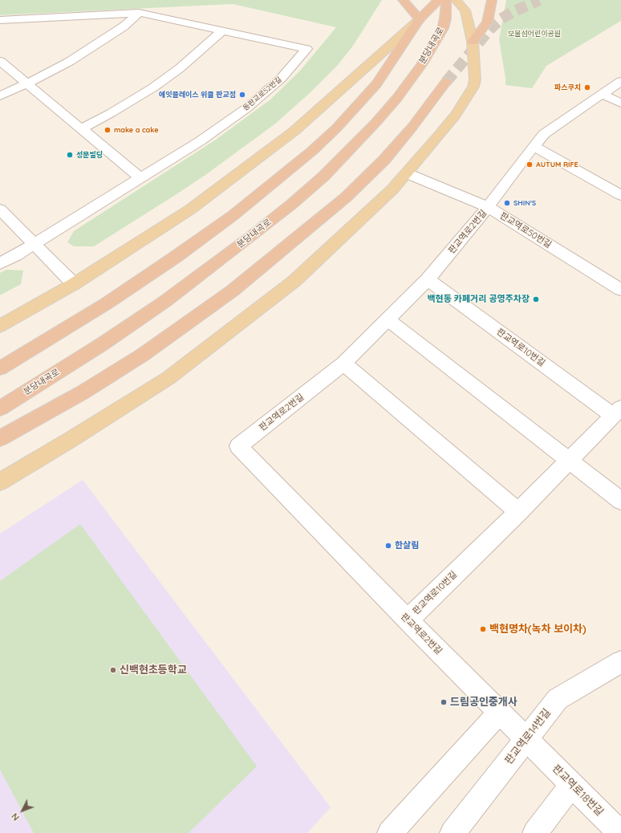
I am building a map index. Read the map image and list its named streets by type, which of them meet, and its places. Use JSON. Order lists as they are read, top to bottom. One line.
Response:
{"streets":{"highway":["분당내곡로"],"street":["동판교로52번길","판교역로50번길","판교역로2번길","판교역로10번길","판교역로14번길","판교역로18번길"]},"crossings":[["판교역로50번길","판교역로2번길"],["판교역로2번길","판교역로10번길"],["판교역로2번길","판교역로14번길"],["판교역로2번길","판교역로18번길"],["판교역로14번길","판교역로18번길"]],"parks":["보물섬어린이공원"],"places":["파스쿠치","에잇플레이스 위클 판교점","make a cake","성문빌딩","AUTUM RIFE","SHIN'S","백현동 카페거리 공영주차장","한살림","백현명차(녹차 보이차)","신백현초등학교","드림공인중개사"],"north":"bottom left"}
